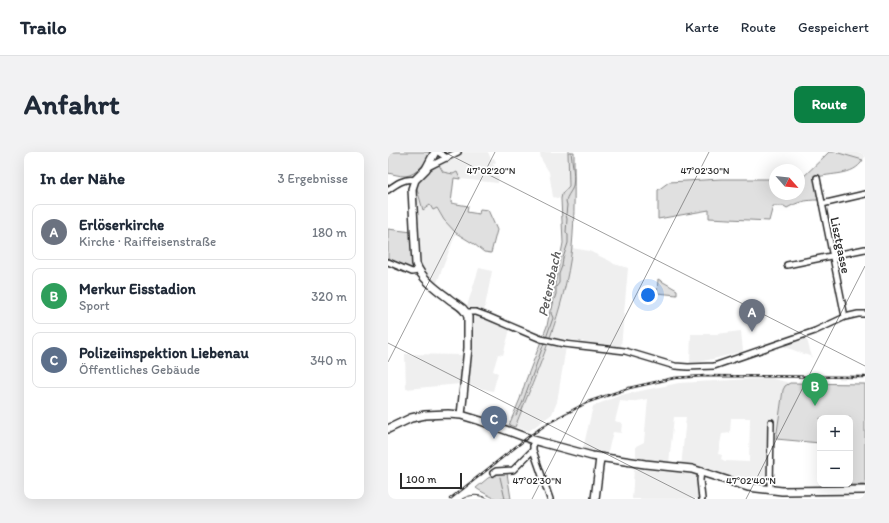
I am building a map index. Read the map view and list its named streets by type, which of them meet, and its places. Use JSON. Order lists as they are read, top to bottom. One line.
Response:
{"streets":{"street":["Lisztgasse"]},"water":["Petersbach"],"scale_bar":"100 m","north":"bottom right","page":{"header":"Trailo","nav":["Karte","Route","Gespeichert"],"buttons":"Route","title":"Anfahrt","heading":["In der Nähe","3 Ergebnisse"],"list":[{"mark":"A","name":"Erlöserkirche","note":"Kirche · Raiffeisenstraße","value":"180 m"},{"mark":"B","name":"Merkur Eisstadion","note":"Sport","value":"320 m"},{"mark":"C","name":"Polizeiinspektion Liebenau","note":"Öffentliches Gebäude","value":"340 m"}],"pins":["A","B","C"],"map_buttons":["+","−"],"scale":"100 m"},"coordinates":["47°02'20\"N","47°02'30\"N","47°02'40\"N"]}
